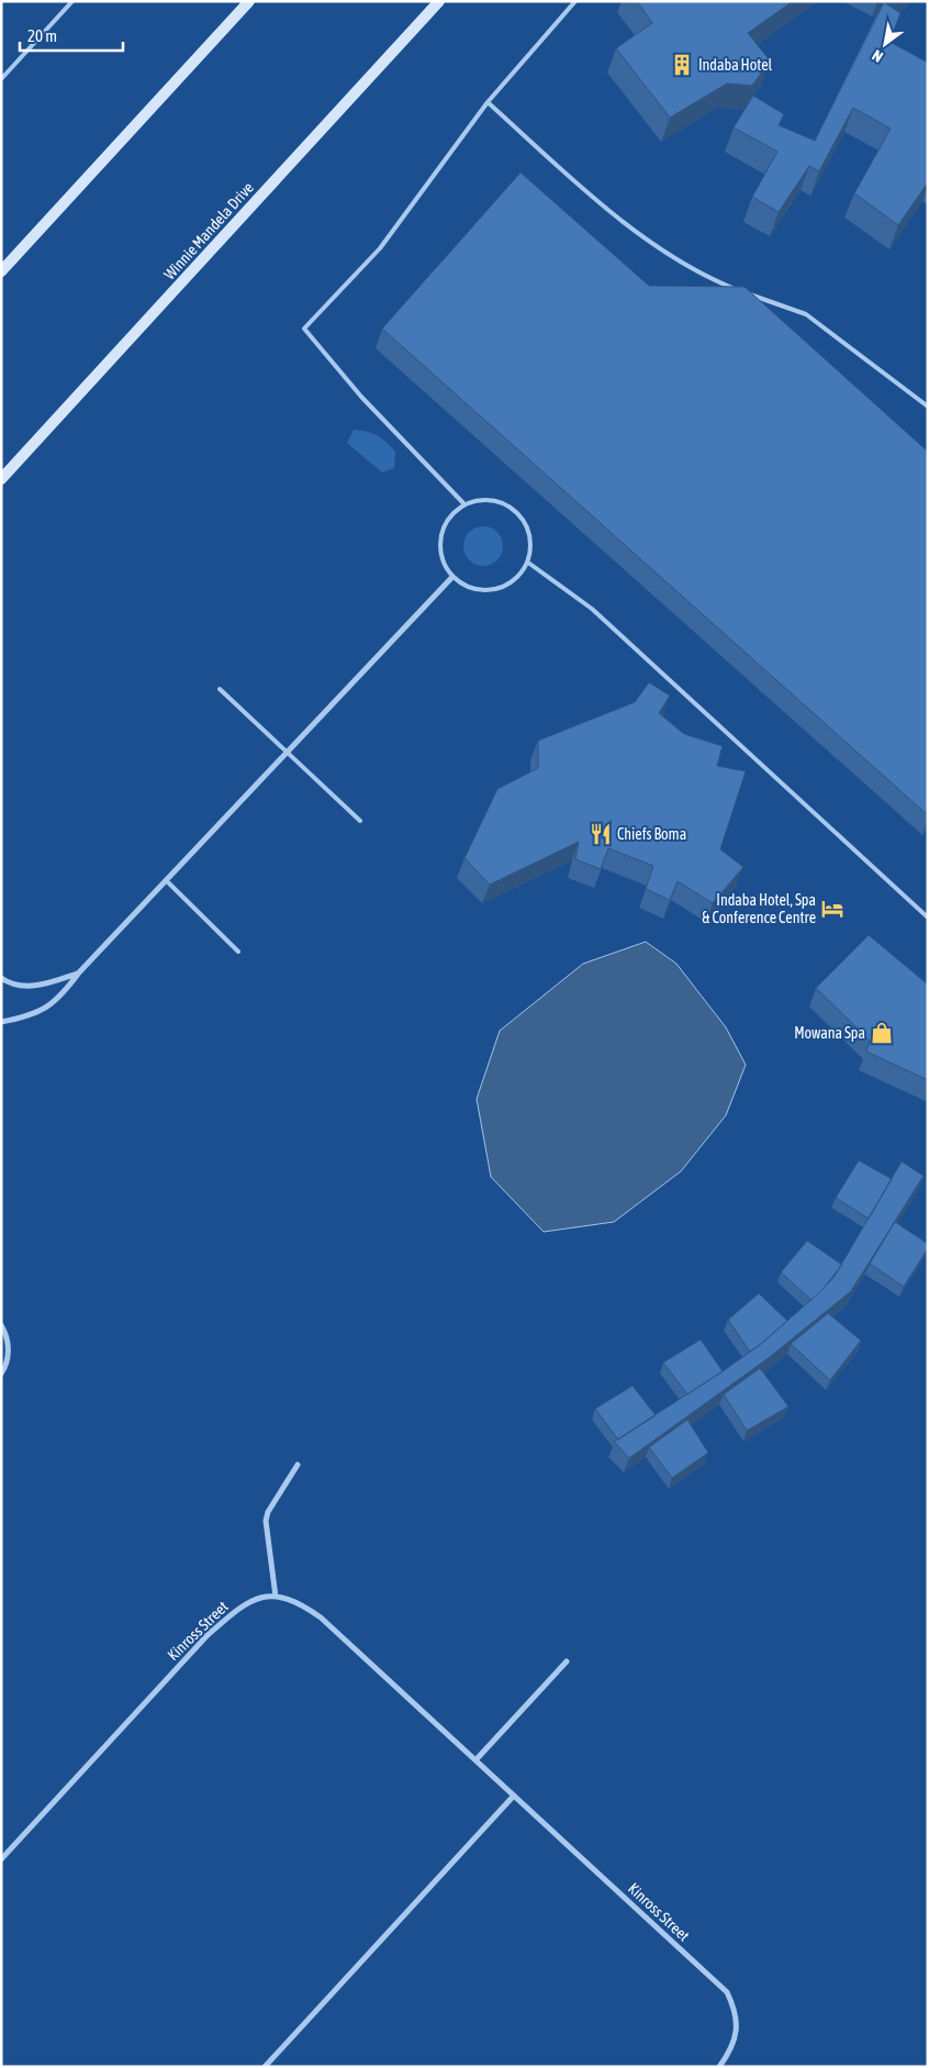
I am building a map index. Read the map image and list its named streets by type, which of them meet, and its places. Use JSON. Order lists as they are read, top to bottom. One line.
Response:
{"streets":{"main road":["Winnie Mandela Drive"],"street":["Kinross Street"]},"places":{"building":["Indaba Hotel"],"restaurant":["Chiefs Boma"],"hotel":["Indaba Hotel, Spa & Conference Centre"],"shop":["Mowana Spa"]},"scale_bar":"20 m","north":"bottom left"}
